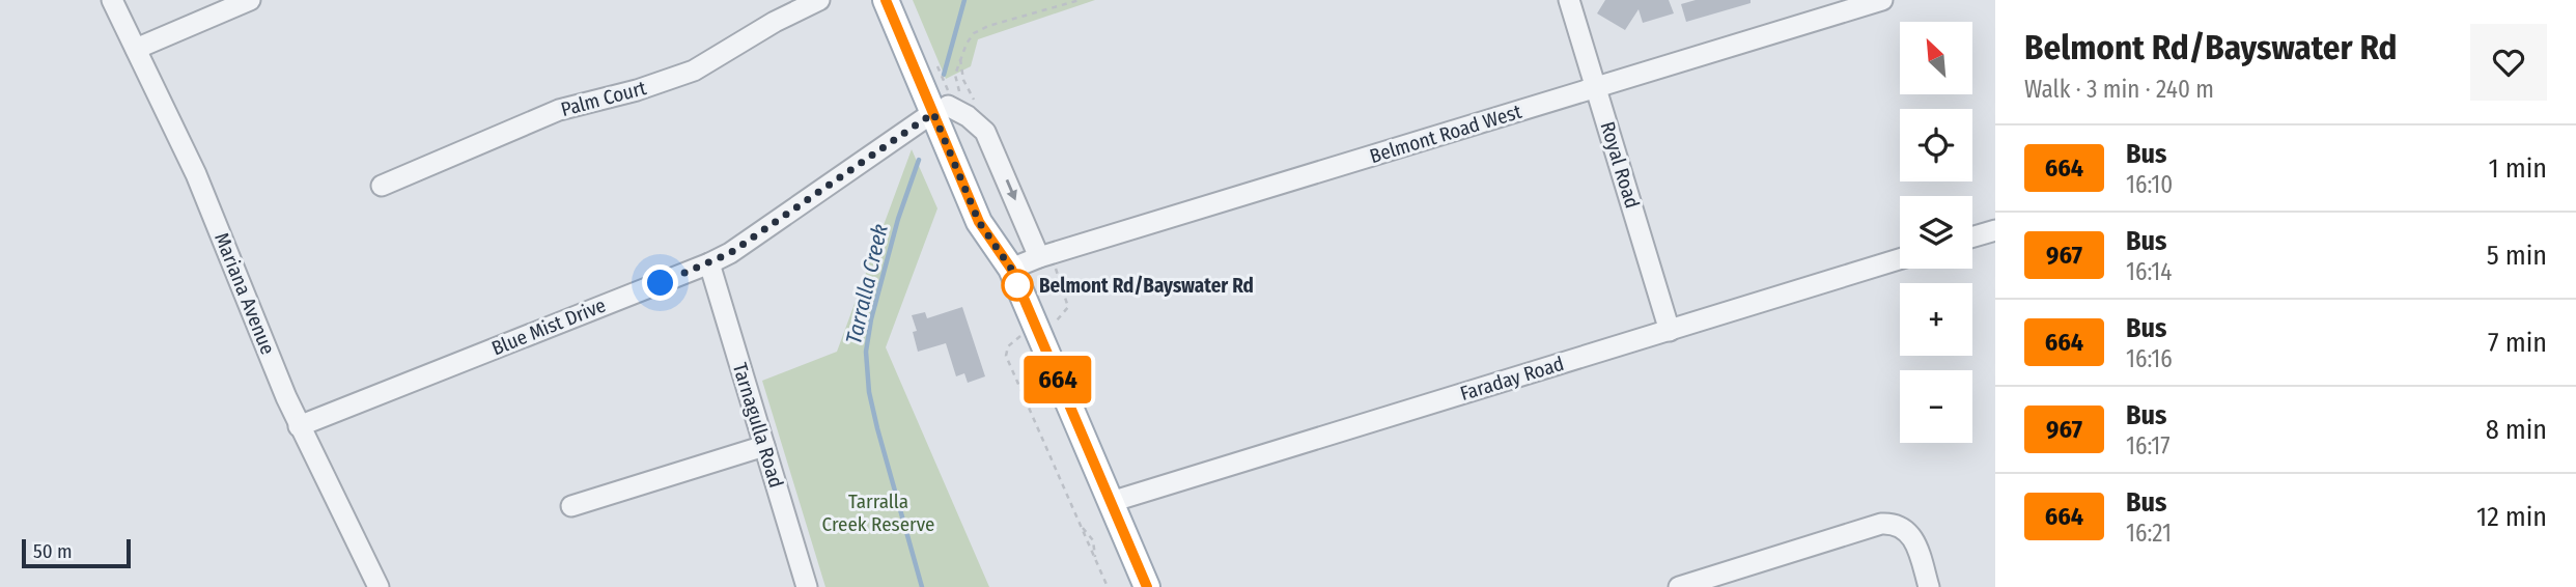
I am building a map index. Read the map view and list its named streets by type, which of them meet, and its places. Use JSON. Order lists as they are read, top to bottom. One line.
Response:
{"streets":{"street":["Palm Court","Belmont Road West","Royal Road","Mariana Avenue","Blue Mist Drive","Faraday Road","Tarnagulla Road"]},"crossings":[["Belmont Road West","Royal Road"],["Royal Road","Faraday Road"],["Mariana Avenue","Blue Mist Drive"],["Blue Mist Drive","Tarnagulla Road"]],"water":["Tarralla Creek"],"parks":["Tarralla Creek Reserve"],"places":["Belmont Rd/Bayswater Rd"],"lines":["bus line 664"],"scale_bar":"50 m","north":"top left","page":{"on_map":"664","heading":["Belmont Rd/Bayswater Rd","Walk · 3 min · 240 m"],"map_buttons":["+","−"],"list":[{"mark":"664","name":"Bus","note":"16:10","value":"1 min"},{"mark":"967","name":"Bus","note":"16:14","value":"5 min"},{"mark":"664","name":"Bus","note":"16:16","value":"7 min"},{"mark":"967","name":"Bus","note":"16:17","value":"8 min"},{"mark":"664","name":"Bus","note":"16:21","value":"12 min"}],"scale":"50 m"}}
